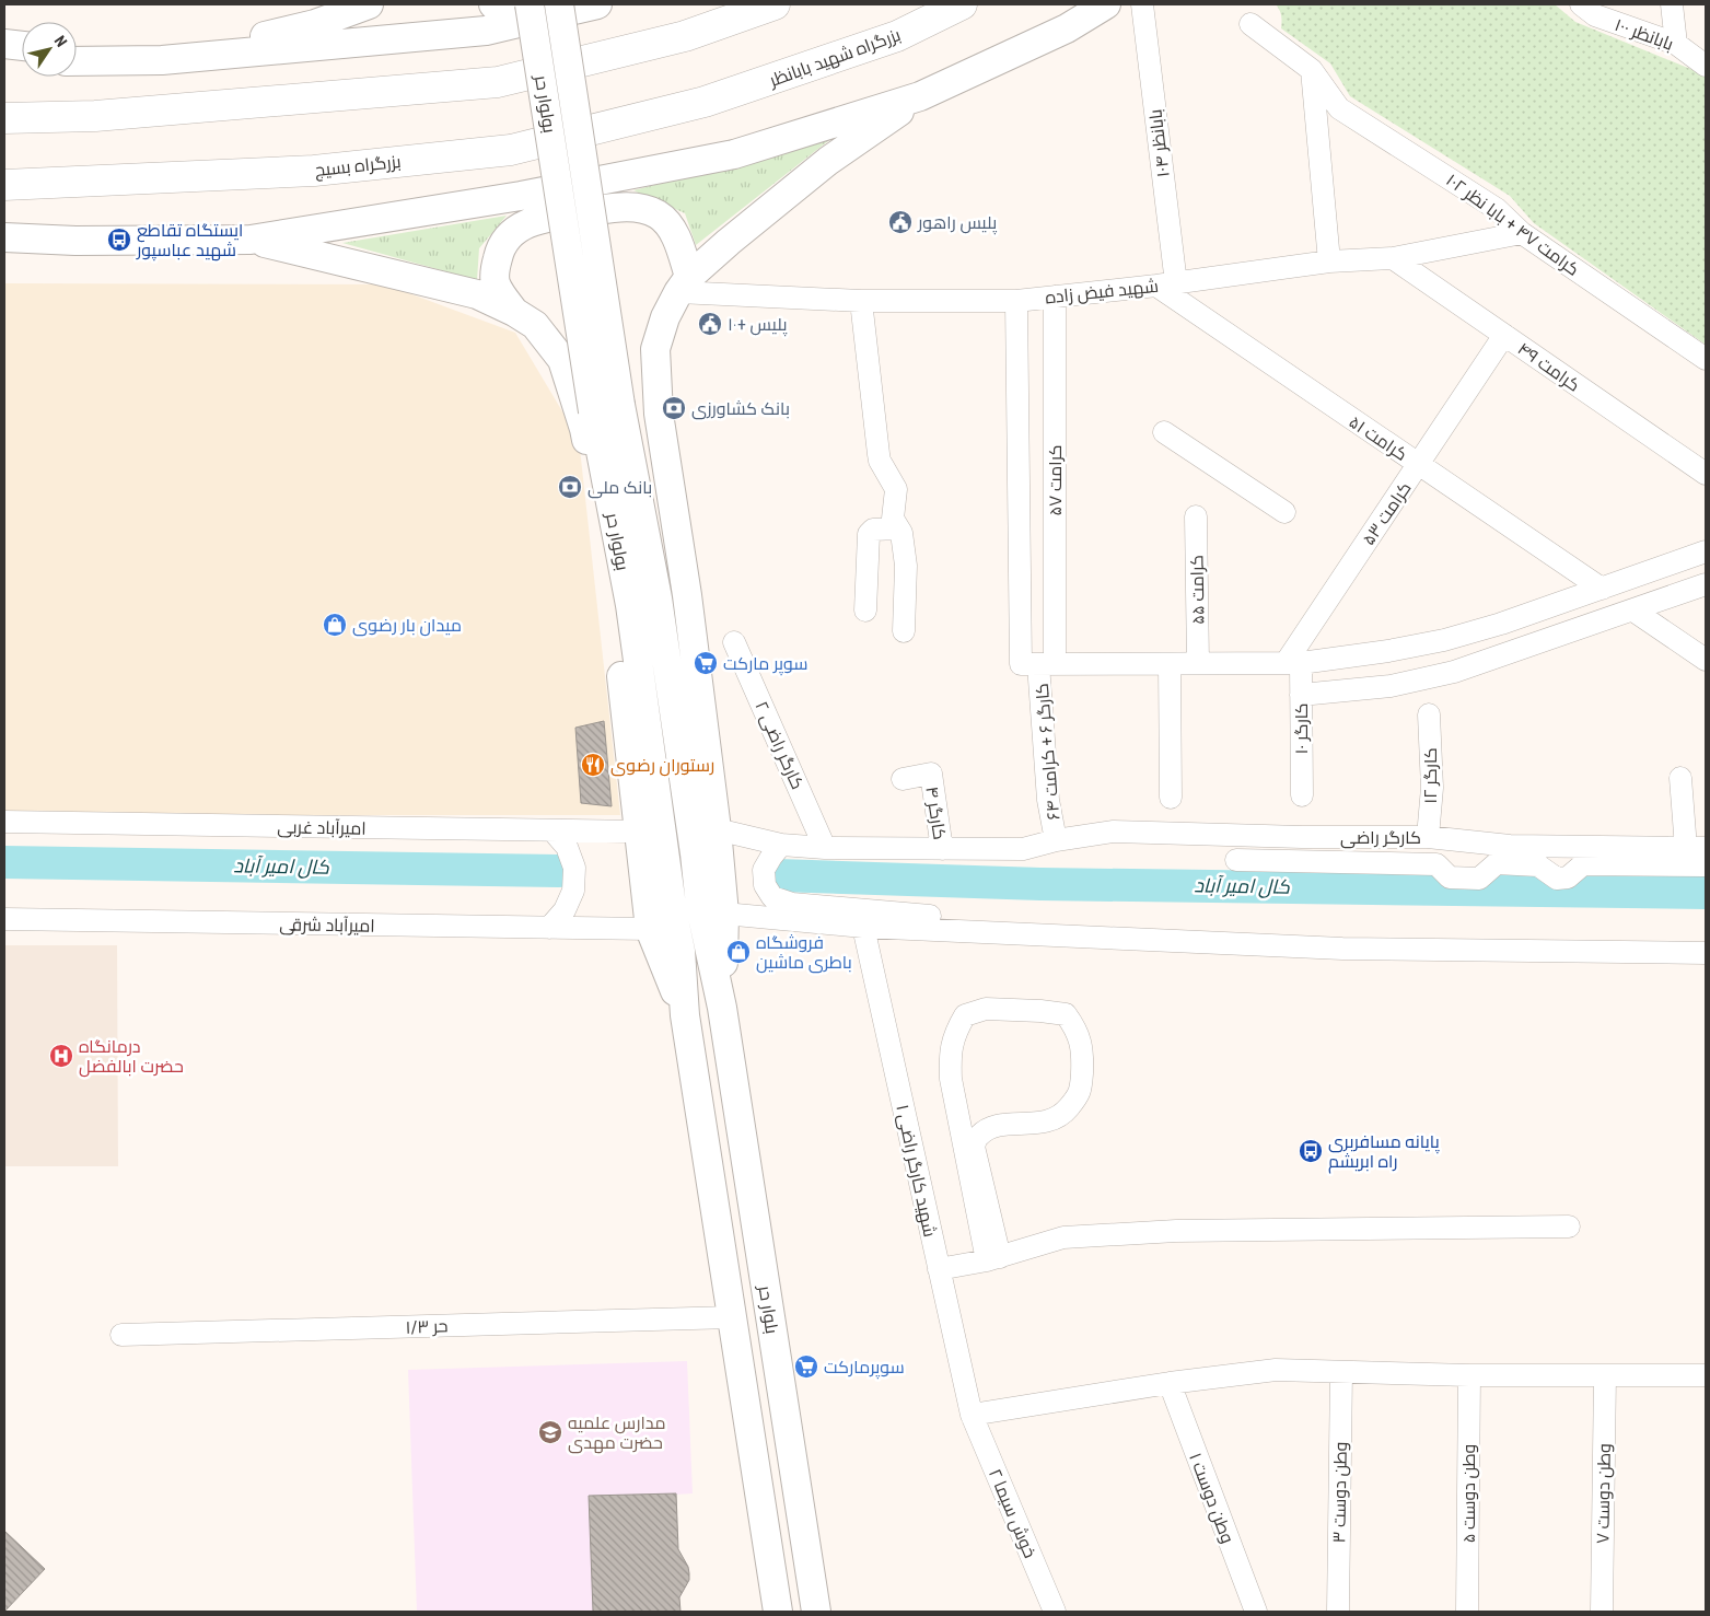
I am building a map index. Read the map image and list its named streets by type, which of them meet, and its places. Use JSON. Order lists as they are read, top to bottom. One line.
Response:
{"streets":{"highway":["بزرگراه شهید بابانظر","بزرگراه بسیج"],"main road":["بولوار حر","بلوار حر"],"street":["بابانظر ۱۰۰","بابانظر ۱۰۴","کرامت ۴۷ + بابا نظر ۱۰۲","شهید فیض زاده","کرامت ۴۹","کرامت ۵۱","کرامت ۵۷","کرامت ۵۳","کرامت ۵۵","کارگر ۱۰","کارگر راضی ۲","کارگر ۶ + کرامت ۶۴","کارگر ۱۲","کارگر ۴","امیرآباد غربی","کارگر راضی","امیرآباد شرقی","شهید کارگر راضی ۱","حر ۱/۳","وطن دوست ۳","وطن دوست ۵","وطن دوست ۷","وطن دوست ۱","خوش سیما ۲"]},"crossings":[["بزرگراه شهید بابانظر","بزرگراه بسیج"],["بولوار حر","بلوار حر"],["بابانظر ۱۰۴","شهید فیض زاده"],["بابانظر ۱۰۴","کرامت ۵۱"],["کرامت ۴۷ + بابا نظر ۱۰۲","شهید فیض زاده"],["شهید فیض زاده","کرامت ۴۹"],["شهید فیض زاده","کرامت ۵۱"],["شهید فیض زاده","کرامت ۵۷"],["کرامت ۴۹","کرامت ۵۳"],["کرامت ۵۱","کرامت ۵۳"],["کرامت ۵۷","کارگر ۶ + کرامت ۶۴"],["کرامت ۵۳","کارگر ۱۰"],["کارگر راضی ۲","کارگر راضی"],["کارگر ۶ + کرامت ۶۴","کارگر راضی"],["کارگر ۱۲","کارگر راضی"],["کارگر ۴","کارگر راضی"],["شهید کارگر راضی ۱","خوش سیما ۲"]],"water":["کال امیر آباد"],"places":{"public building":["پلیس راهور","پلیس +۱۰"],"bus stop":["ایستگاه تقاطع شهید عباسپور","پایانه مسافربری راه ابریشم"],"bank":["بانک کشاورزی","بانک ملی"],"shop":["میدان بار رضوی","فروشگاه باطری ماشین"],"supermarket":["سوپر مارکت","سوپرمارکت"],"restaurant":["رستوران رضوی"],"hospital":["درمانگاه حضرت ابالفضل"],"school or university":["مدارس علمیه حضرت مهدی"]},"north":"top right"}
